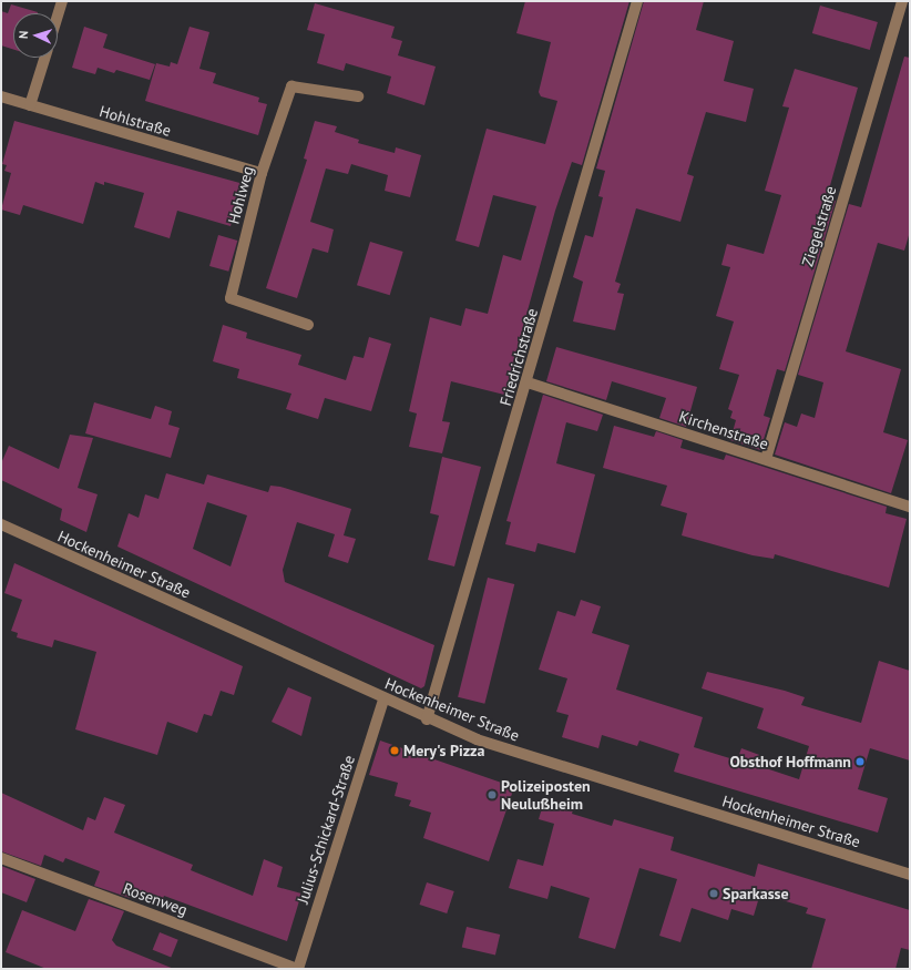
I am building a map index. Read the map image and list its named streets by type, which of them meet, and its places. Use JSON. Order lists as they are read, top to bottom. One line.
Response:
{"streets":{"street":["Hohlstraße","Hohlweg","Ziegelstraße","Friedrichstraße","Kirchenstraße","Hockenheimer Straße","Julius-Schickard-Straße","Rosenweg"]},"crossings":[["Hohlstraße","Hohlweg"],["Ziegelstraße","Kirchenstraße"],["Friedrichstraße","Kirchenstraße"],["Friedrichstraße","Hockenheimer Straße"],["Hockenheimer Straße","Julius-Schickard-Straße"],["Julius-Schickard-Straße","Rosenweg"]],"places":["Mery's Pizza","Obsthof Hoffmann","Polizeiposten Neulußheim","Sparkasse"],"north":"left"}
